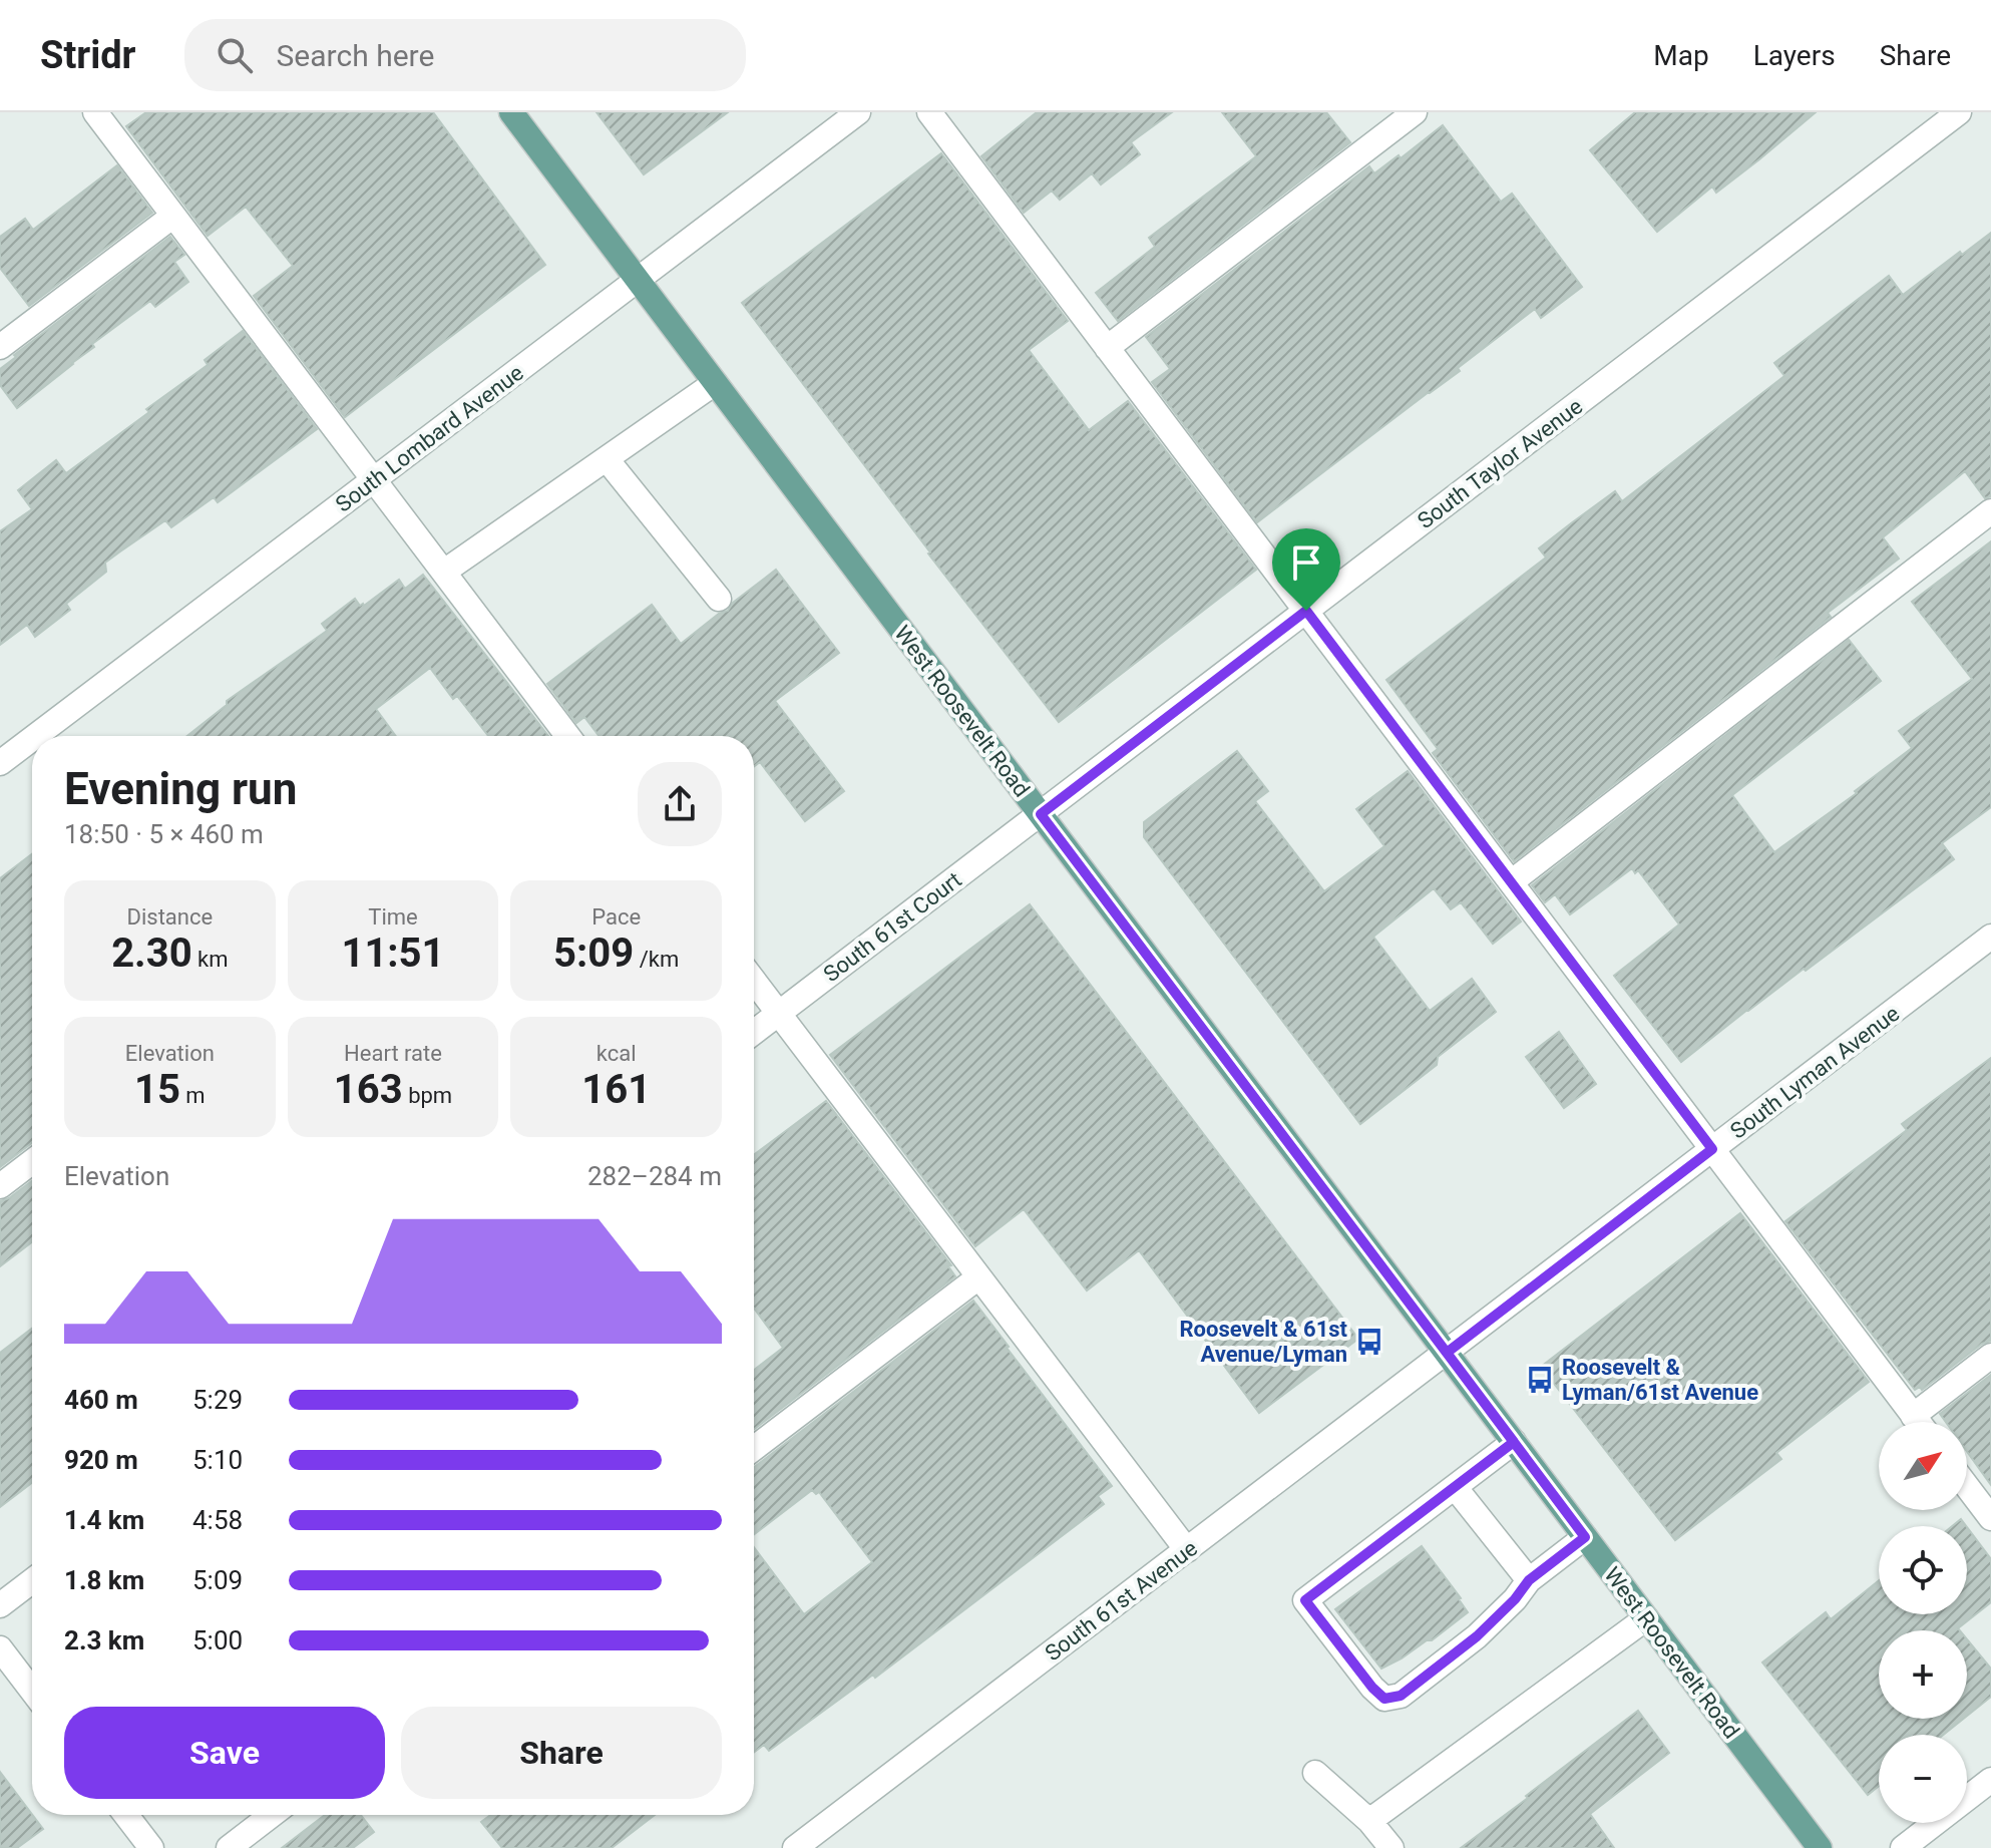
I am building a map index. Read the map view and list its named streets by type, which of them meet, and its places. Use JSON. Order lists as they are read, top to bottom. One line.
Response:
{"streets":{"main road":["West Roosevelt Road"],"street":["South Lombard Avenue","South Taylor Avenue","South 61st Court","South Lyman Avenue","South 61st Avenue"]},"crossings":[["South Lombard Avenue","West Roosevelt Road"],["South Taylor Avenue","West Roosevelt Road"],["South Taylor Avenue","South 61st Court"],["West Roosevelt Road","South 61st Court"],["West Roosevelt Road","South Lyman Avenue"],["West Roosevelt Road","South 61st Avenue"],["South Lyman Avenue","South 61st Avenue"]],"places":{"bus stop":["Roosevelt & 61st Avenue/Lyman","Roosevelt & Lyman/61st Avenue"]},"north":"top right","page":{"header":"Stridr","search":"Search here","nav":["Map","Layers","Share"],"heading":["Evening run","18:50 · 5 × 460 m"],"stats":[["Distance","2.30 km"],["Time","11:51"],["Pace","5:09 /km"],["Elevation","15 m"],["Heart rate","163 bpm"],["kcal","161"]],"chart":["Elevation","282–284 m"],"list":[{"name":"460 m","note":"5:29"},{"name":"920 m","note":"5:10"},{"name":"1.4 km","note":"4:58"},{"name":"1.8 km","note":"5:09"},{"name":"2.3 km","note":"5:00"}],"map_buttons":["+","−"],"buttons":["Save","Share"]}}
